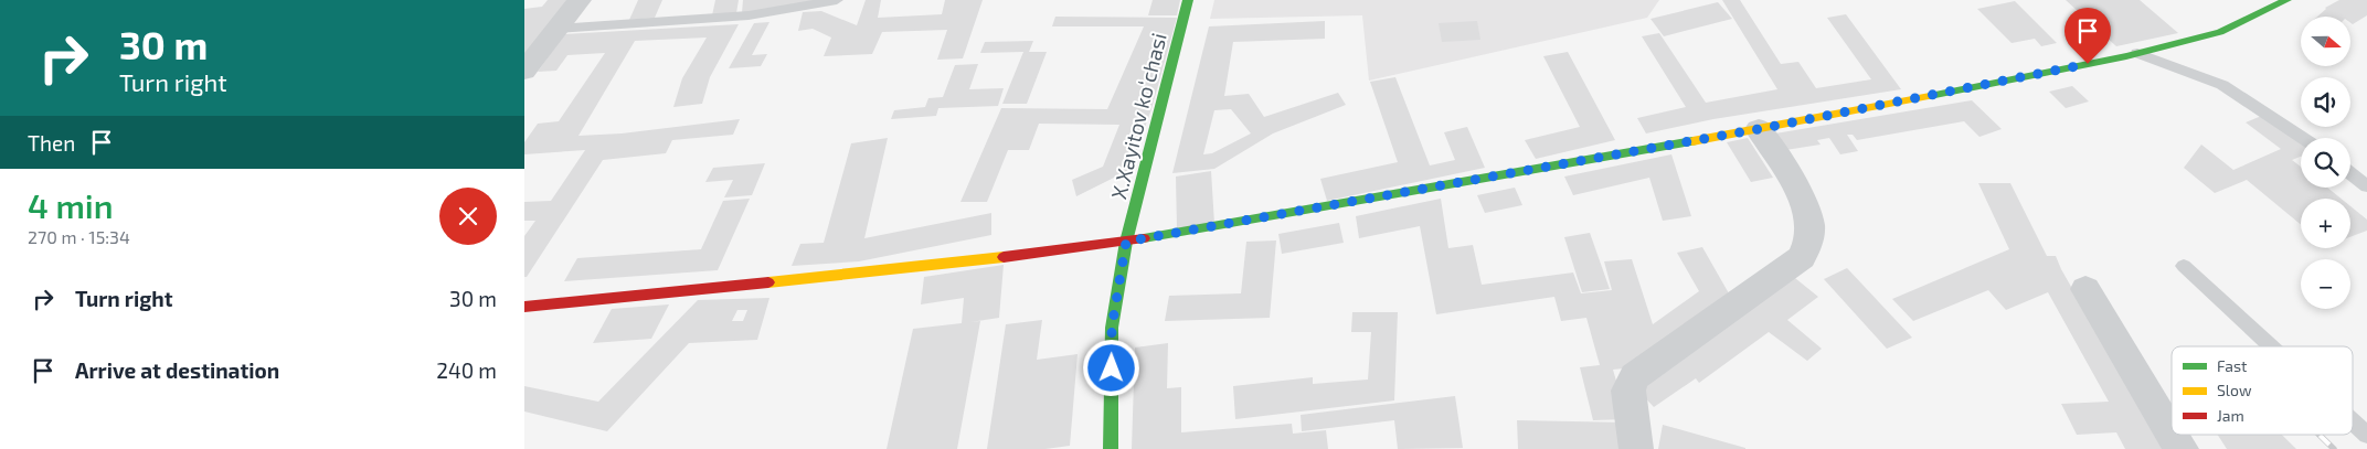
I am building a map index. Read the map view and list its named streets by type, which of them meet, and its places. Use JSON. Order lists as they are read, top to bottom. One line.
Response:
{"streets":{"street":["X.Xayitov koʻchasi"]},"legend":["Fast","Slow","Jam"],"north":"right","page":{"turn":["30 m","Turn right"],"map_buttons":["+","−"],"then":"Then","heading":["4 min","270 m · 15:34"],"list":[{"name":"Turn right","value":"30 m"},{"name":"Arrive at destination","value":"240 m"}]}}
